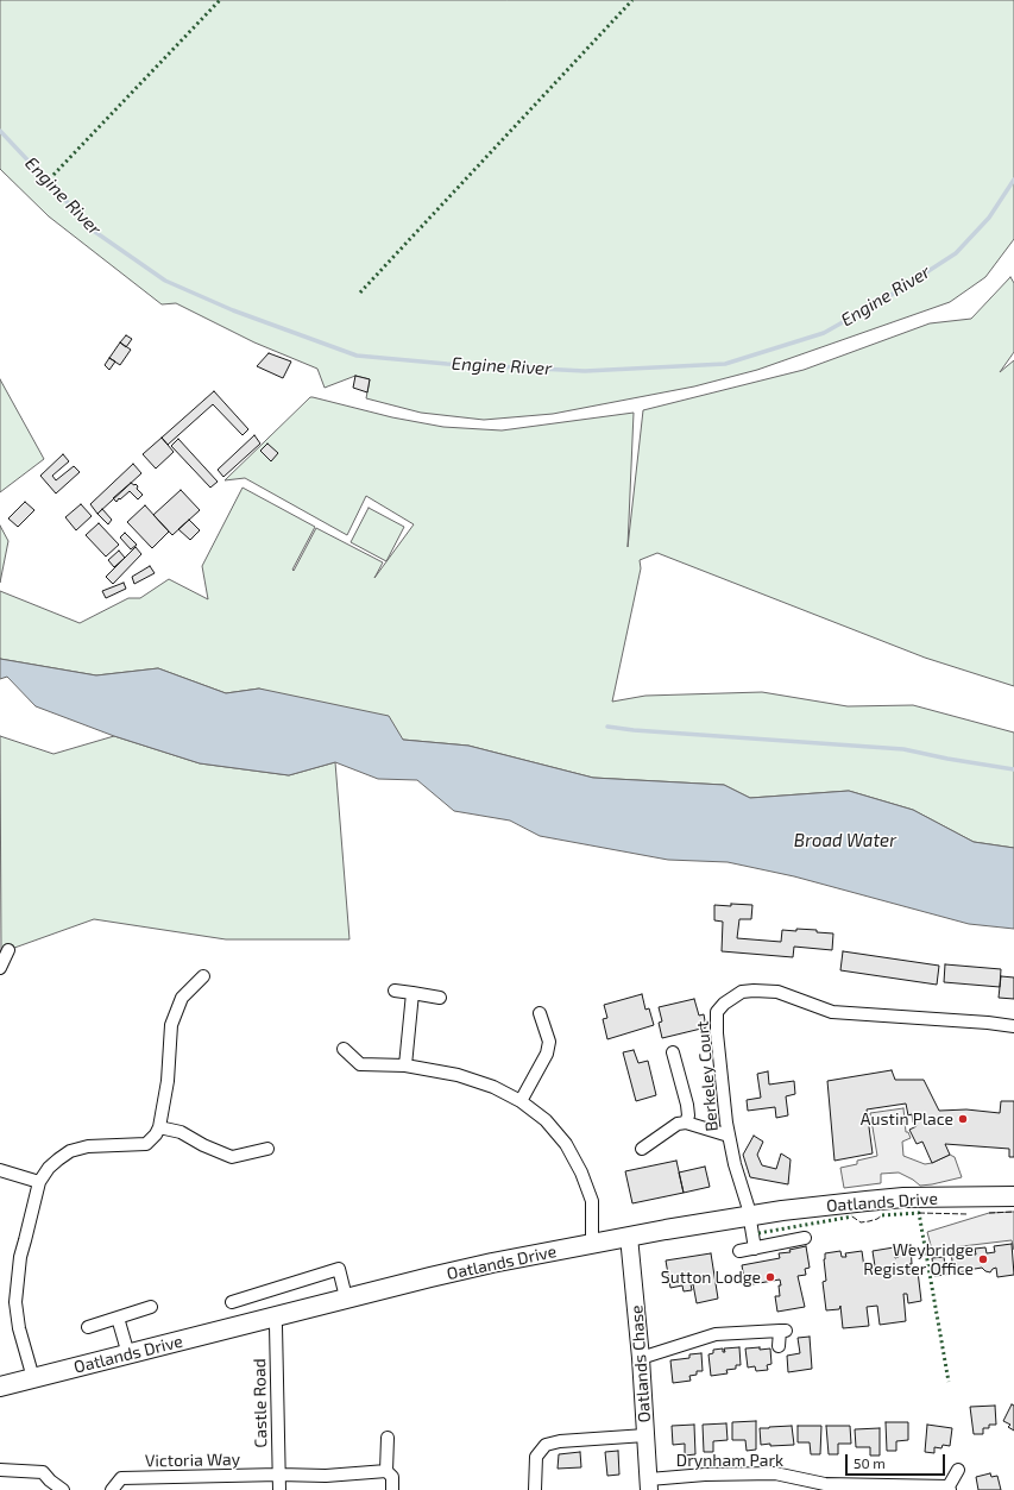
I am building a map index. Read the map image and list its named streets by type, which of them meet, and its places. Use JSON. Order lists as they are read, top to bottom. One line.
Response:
{"streets":{"main road":["Oatlands Drive"],"street":["Berkeley Court","Oatlands Chase","Castle Road","Victoria Way","Drynham Park"]},"crossings":[["Berkeley Court","Oatlands Drive"],["Oatlands Drive","Oatlands Chase"],["Oatlands Drive","Castle Road"],["Oatlands Chase","Drynham Park"],["Castle Road","Victoria Way"]],"water":["Engine River","Broad Water"],"places":["Austin Place","Weybridge Register Office","Sutton Lodge"],"scale_bar":"50 m"}
